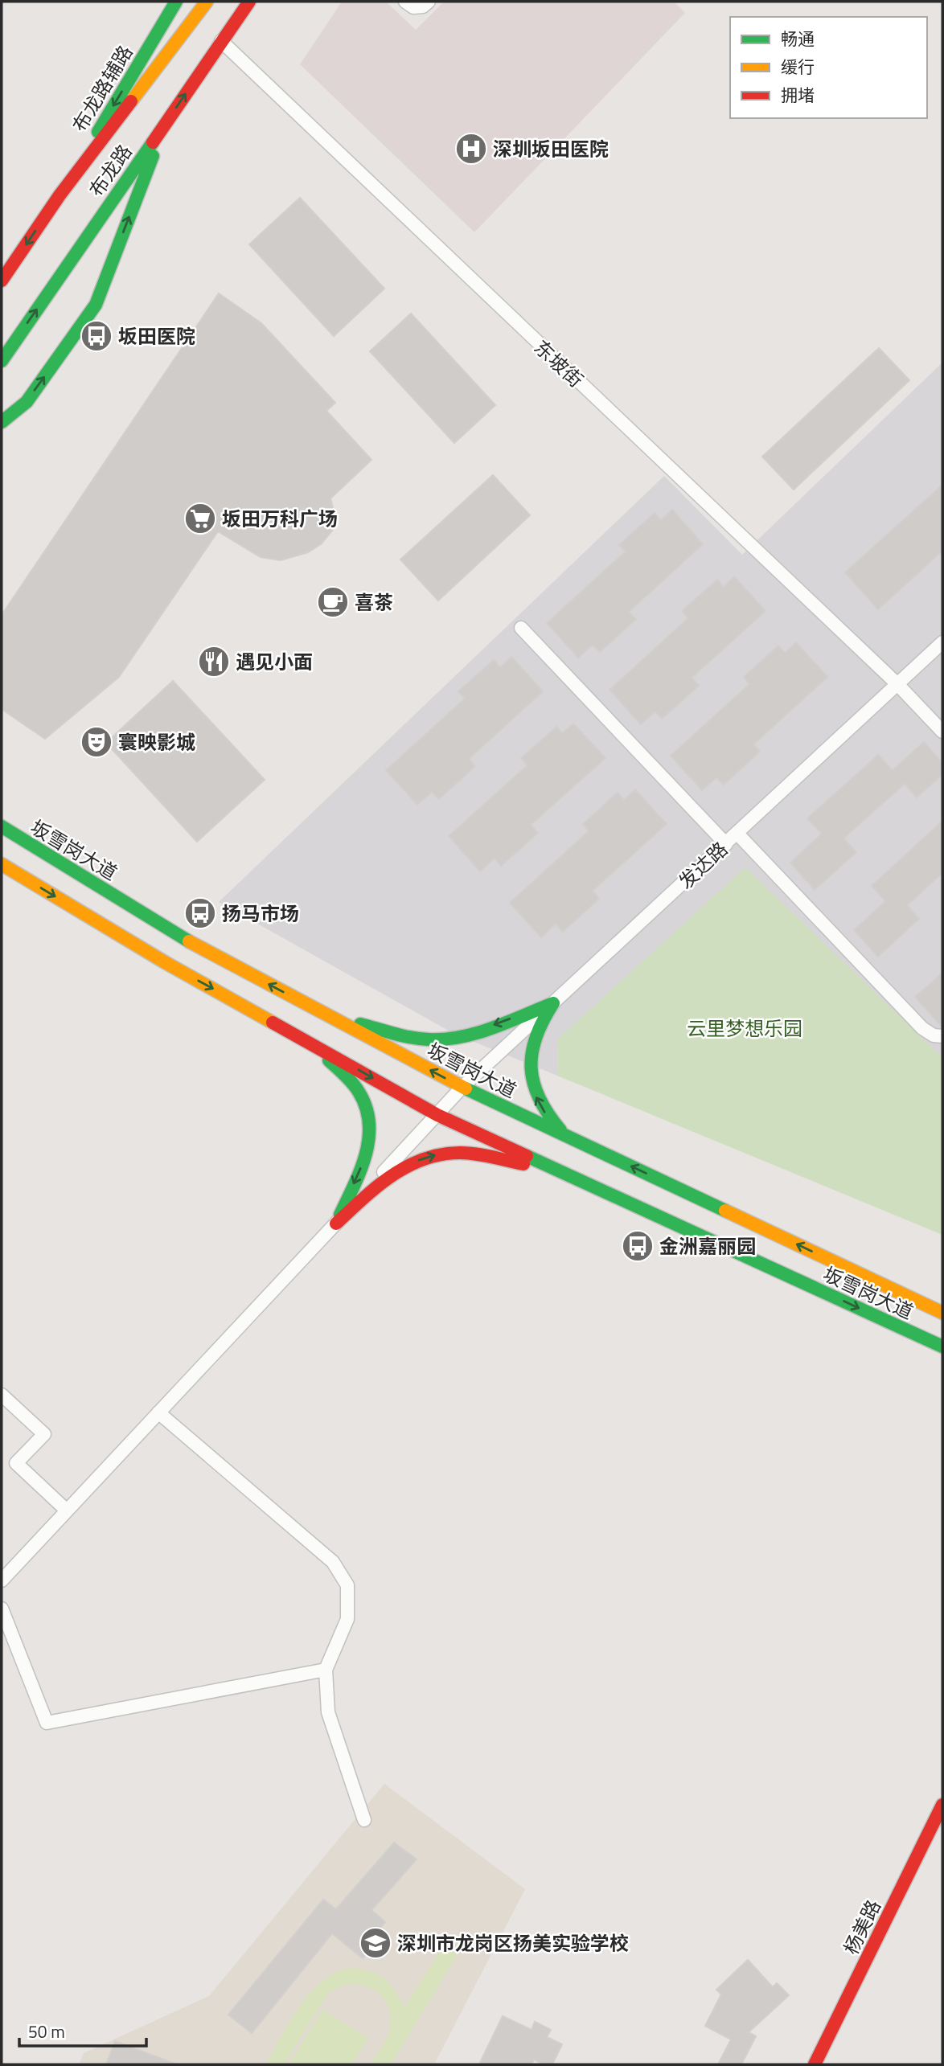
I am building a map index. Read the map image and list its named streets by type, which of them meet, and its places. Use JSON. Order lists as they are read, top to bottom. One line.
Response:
{"streets":{"main road":["布龙路辅路","布龙路","坂雪岗大道","杨美路"],"street":["东坡街","发达路"]},"crossings":[["布龙路辅路","布龙路"],["布龙路","东坡街"],["东坡街","发达路"],["坂雪岗大道","发达路"]],"parks":["云里梦想乐园"],"places":{"hospital":["深圳坂田医院"],"bus stop":["坂田医院","扬马市场","金洲嘉丽园"],"supermarket":["坂田万科广场"],"cafe":["喜茶"],"restaurant":["遇见小面"],"theatre":["寰映影城"],"school or university":["深圳市龙岗区扬美实验学校"]},"legend":["畅通","缓行","拥堵"],"scale_bar":"50 m"}
